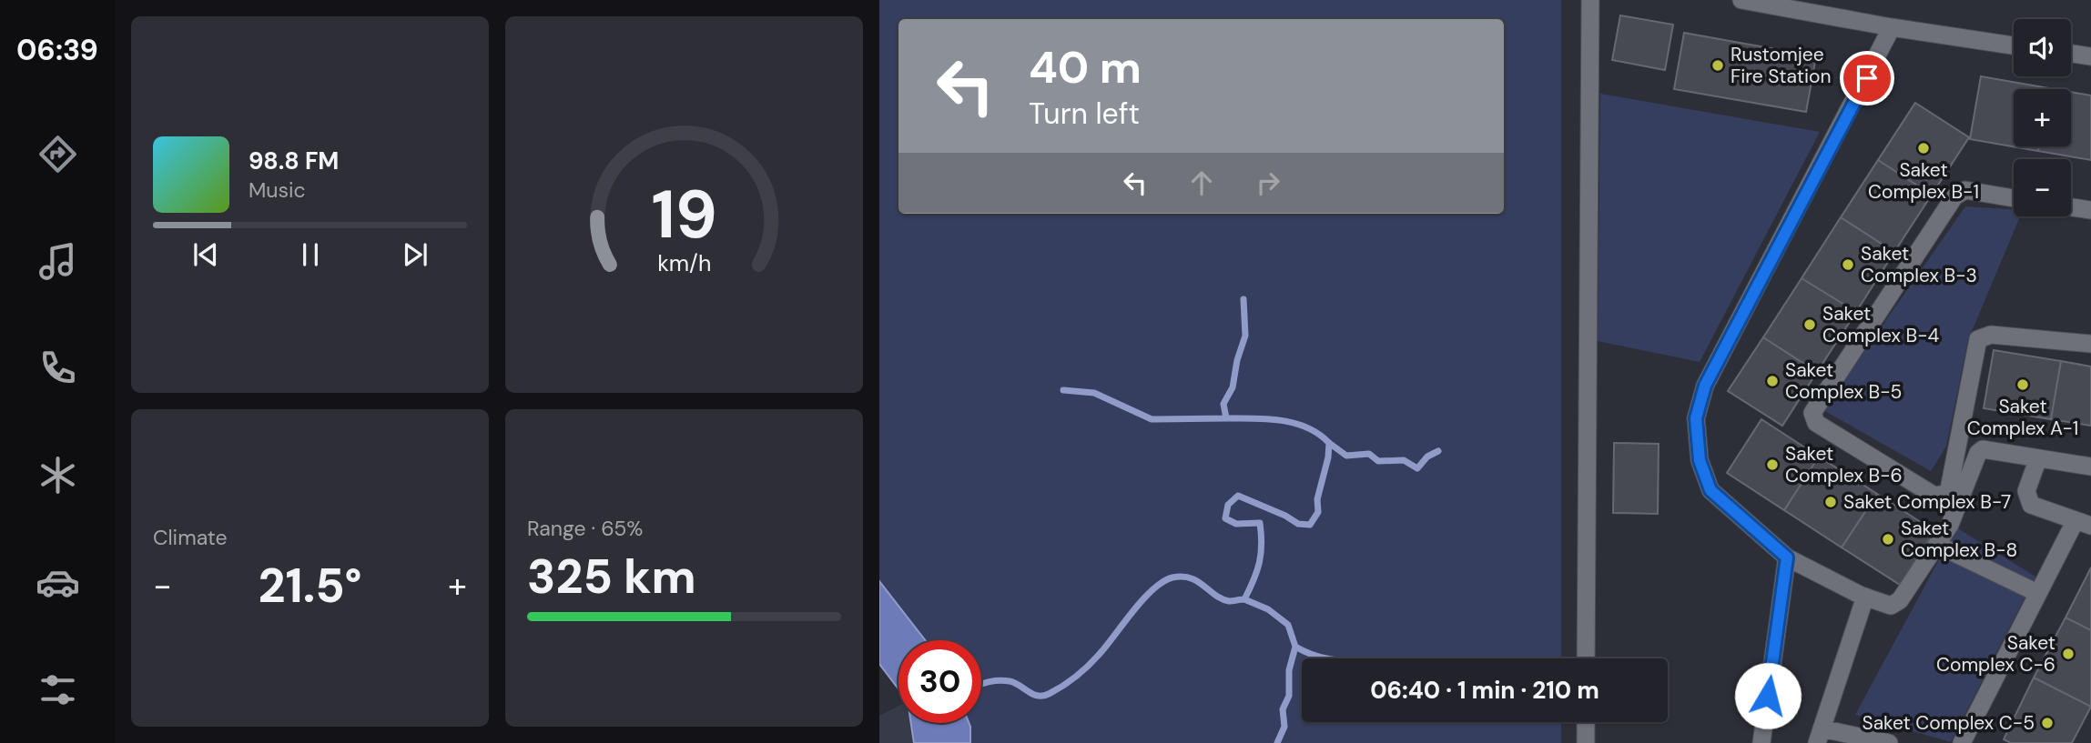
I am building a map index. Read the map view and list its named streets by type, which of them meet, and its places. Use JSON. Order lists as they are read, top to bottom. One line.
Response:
{"places":["Rustomjee Fire Station","Saket Complex B-1","Saket Complex B-3","Saket Complex B-4","Saket Complex B-5","Saket Complex A-1","Saket Complex B-6","Saket Complex B-7","Saket Complex B-8","Saket Complex C-6","Saket Complex C-5"],"page":{"tabs":"06:39","map_buttons":["+","−"],"turn":["40 m","Turn left"],"song":["98.8 FM","Music"],"tile":["Climate",["Range · 65%","325 km"]],"heat":["−","21.5°","+"],"limit":"30","trip":"06:40 · 1 min · 210 m","gauge":["19","km/h"]}}
